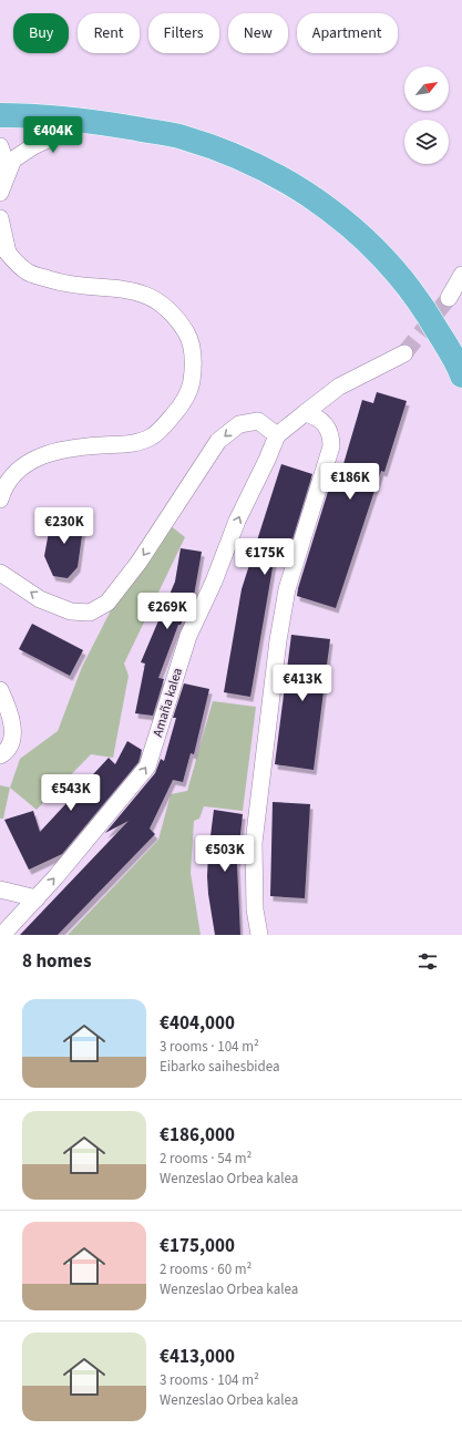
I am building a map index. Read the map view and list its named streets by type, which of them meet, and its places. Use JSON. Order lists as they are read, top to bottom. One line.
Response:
{"streets":{"street":["Amaña kalea"]},"one_way":["Amaña kalea"],"north":"top right","page":{"chip":["Buy","Rent","Filters","New","Apartment"],"price":["€404K","€186K","€230K","€175K","€269K","€413K","€543K","€503K"],"heading":"8 homes","list":[{"name":"€404,000","note":"3 rooms · 104 m² · Eibarko saihesbidea"},{"name":"€186,000","note":"2 rooms · 54 m² · Wenzeslao Orbea kalea"},{"name":"€175,000","note":"2 rooms · 60 m² · Wenzeslao Orbea kalea"},{"name":"€413,000","note":"3 rooms · 104 m² · Wenzeslao Orbea kalea"}]}}
